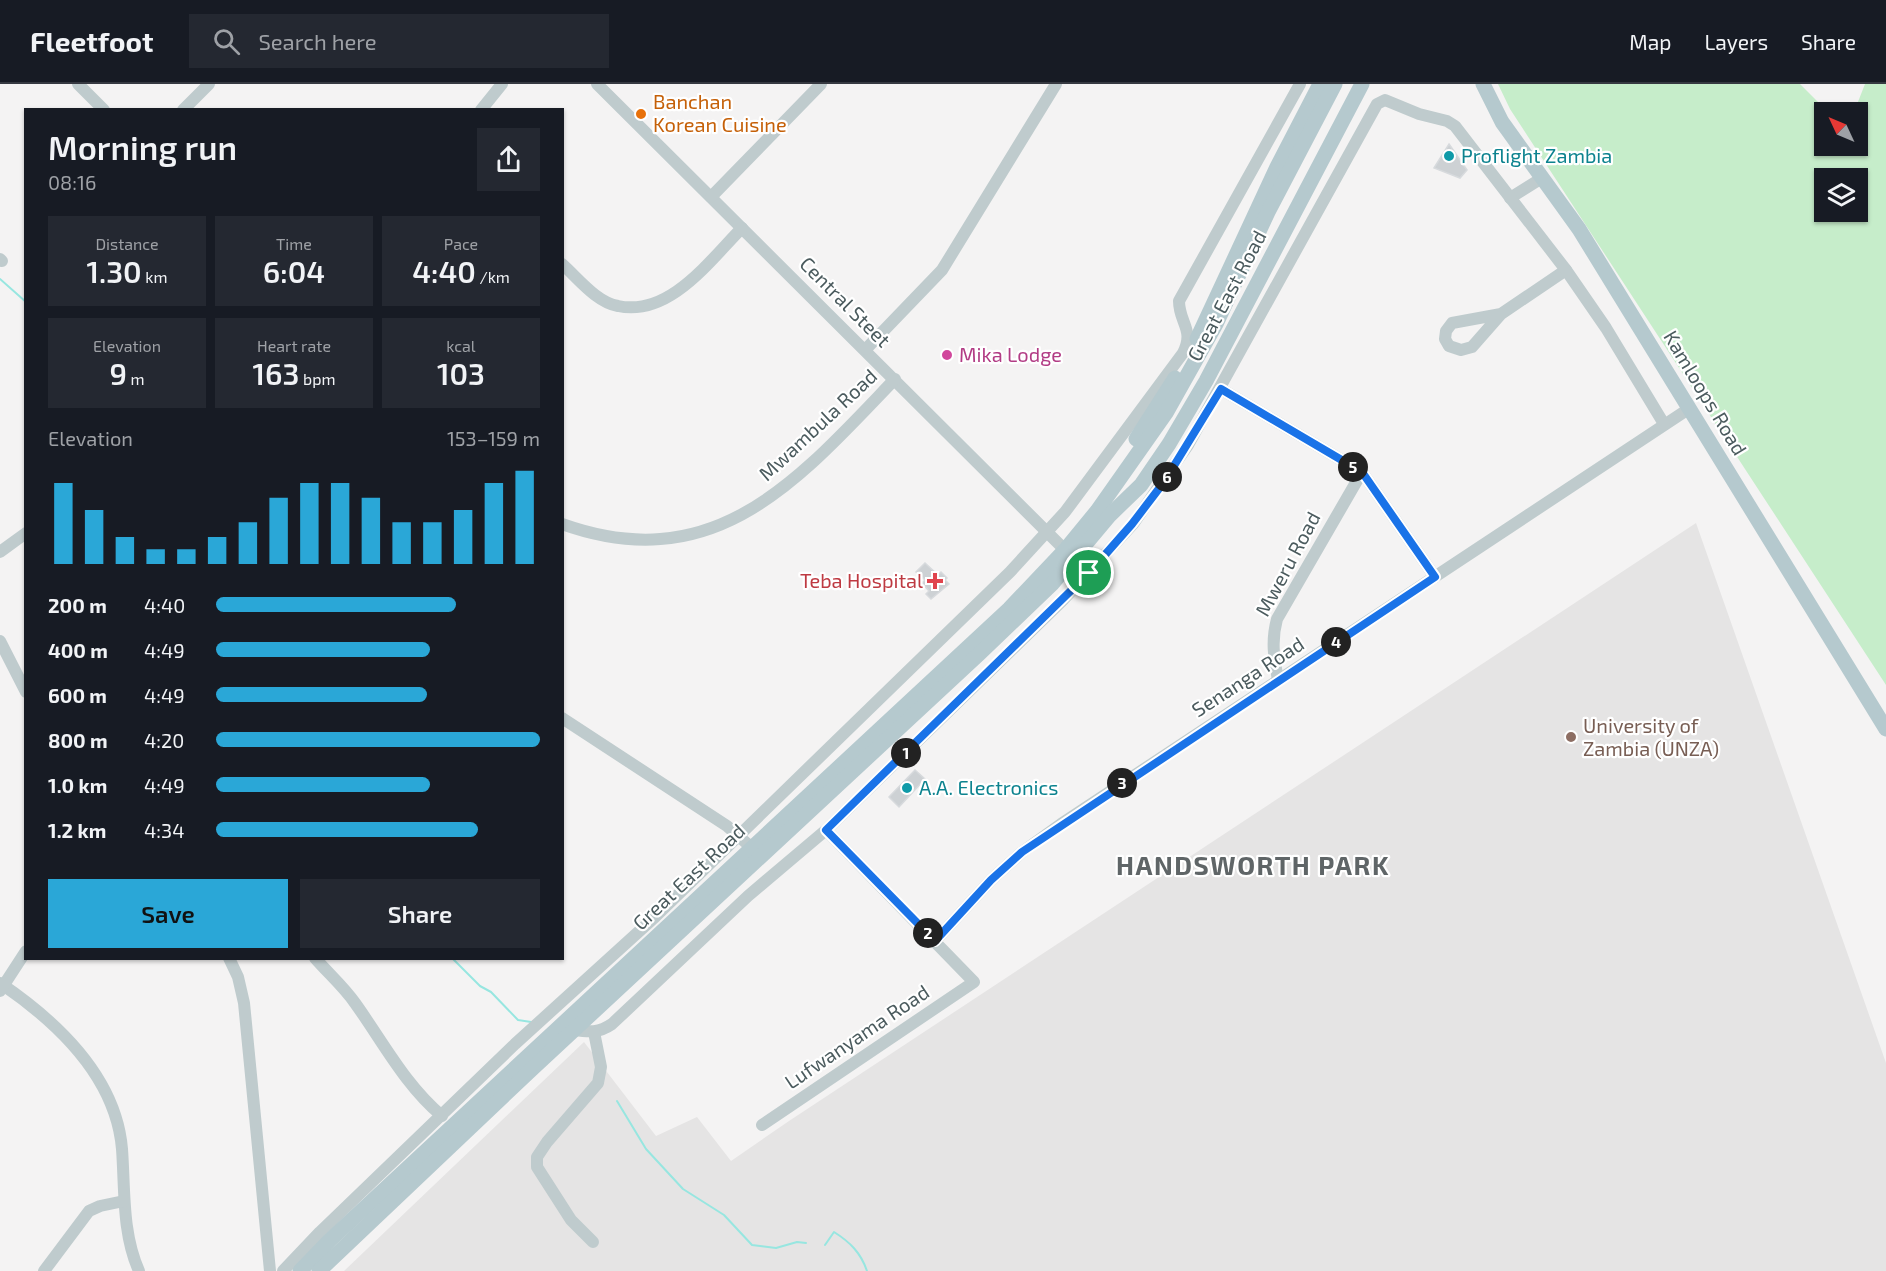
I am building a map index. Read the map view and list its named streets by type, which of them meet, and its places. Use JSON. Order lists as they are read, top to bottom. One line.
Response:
{"streets":{"main road":["Great East Road","Kamloops Road"],"street":["Central Steet","Mwambula Road","Mweru Road","Senanga Road","Lufwanyama Road"]},"crossings":[["Great East Road","Central Steet"],["Central Steet","Mwambula Road"],["Kamloops Road","Senanga Road"],["Mweru Road","Senanga Road"],["Senanga Road","Lufwanyama Road"]],"districts":["HANDSWORTH PARK"],"places":{"other":["Banchan Korean Cuisine","Proflight Zambia","Mika Lodge","University of Zambia (UNZA)","A.A. Electronics"],"health":["Teba Hospital"]},"north":"top left","page":{"header":"Fleetfoot","search":"Search here","nav":["Map","Layers","Share"],"heading":["Morning run","08:16"],"stats":[["Distance","1.30 km"],["Time","6:04"],["Pace","4:40 /km"],["Elevation","9 m"],["Heart rate","163 bpm"],["kcal","103"]],"chart":["Elevation","153–159 m"],"pins":["5","6","4","1","3","2"],"list":[{"name":"200 m","note":"4:40"},{"name":"400 m","note":"4:49"},{"name":"600 m","note":"4:49"},{"name":"800 m","note":"4:20"},{"name":"1.0 km","note":"4:49"},{"name":"1.2 km","note":"4:34"}],"buttons":["Save","Share"]}}
